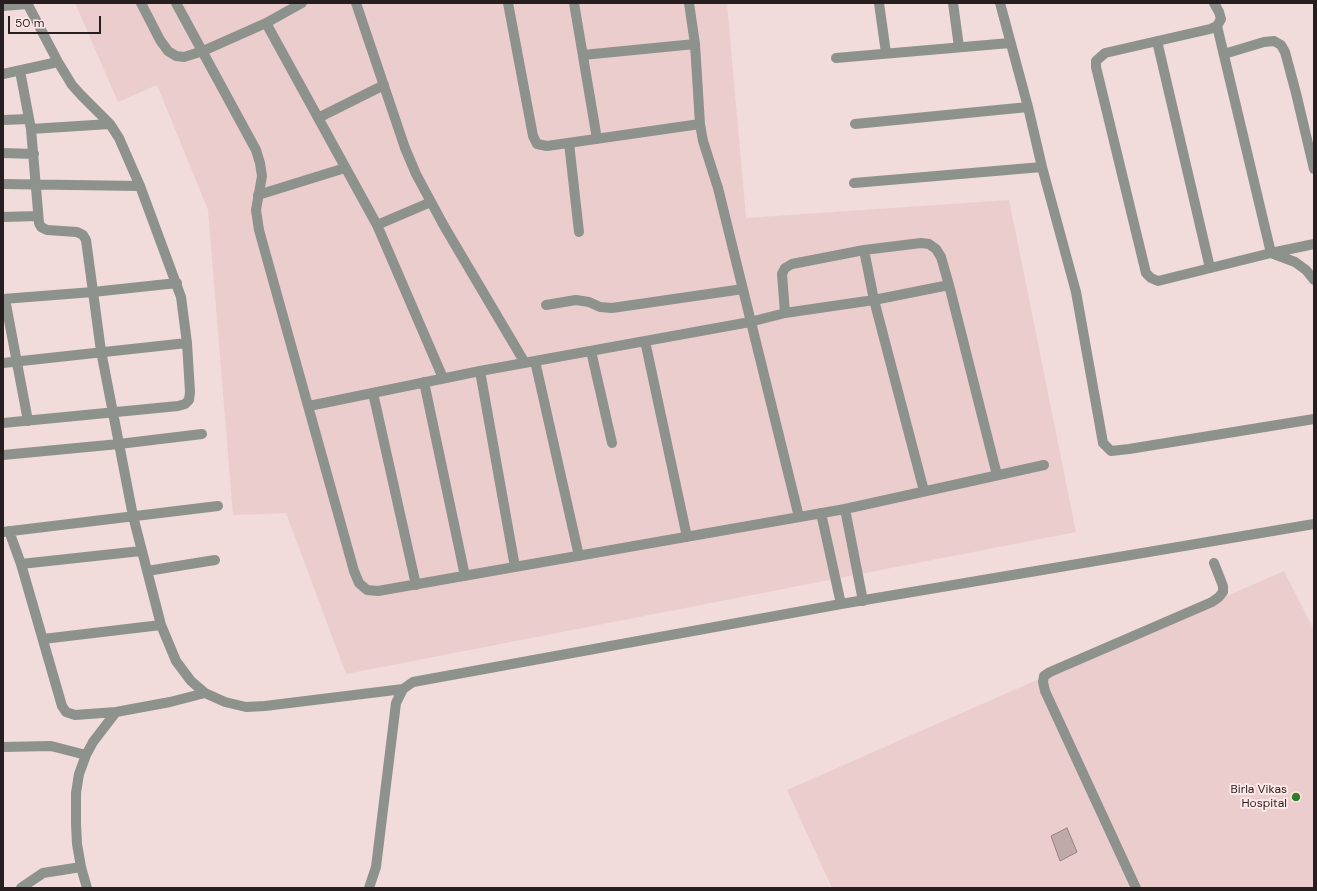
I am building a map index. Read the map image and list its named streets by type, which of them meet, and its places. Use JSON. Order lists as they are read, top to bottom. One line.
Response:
{"places":["Birla Vikas Hospital"],"scale_bar":"50 m"}
